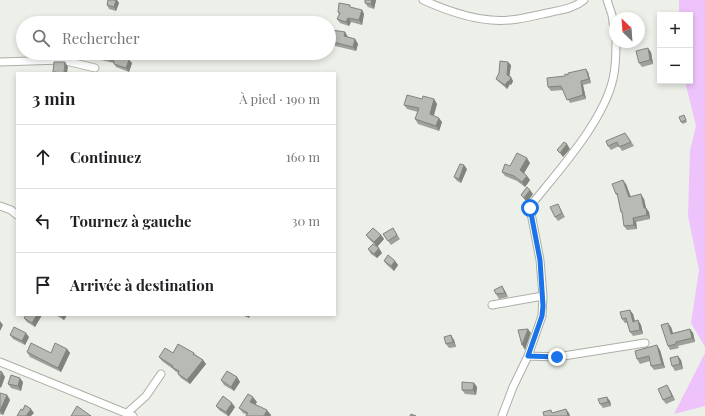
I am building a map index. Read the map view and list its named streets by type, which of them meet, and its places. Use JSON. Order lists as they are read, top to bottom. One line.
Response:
{"north":"top left","page":{"map_buttons":["+","−"],"search":"Rechercher","heading":["3 min","À pied · 190 m"],"list":[["Continuez","160 m"],["Tournez à gauche","30 m"],"Arrivée à destination"]}}
